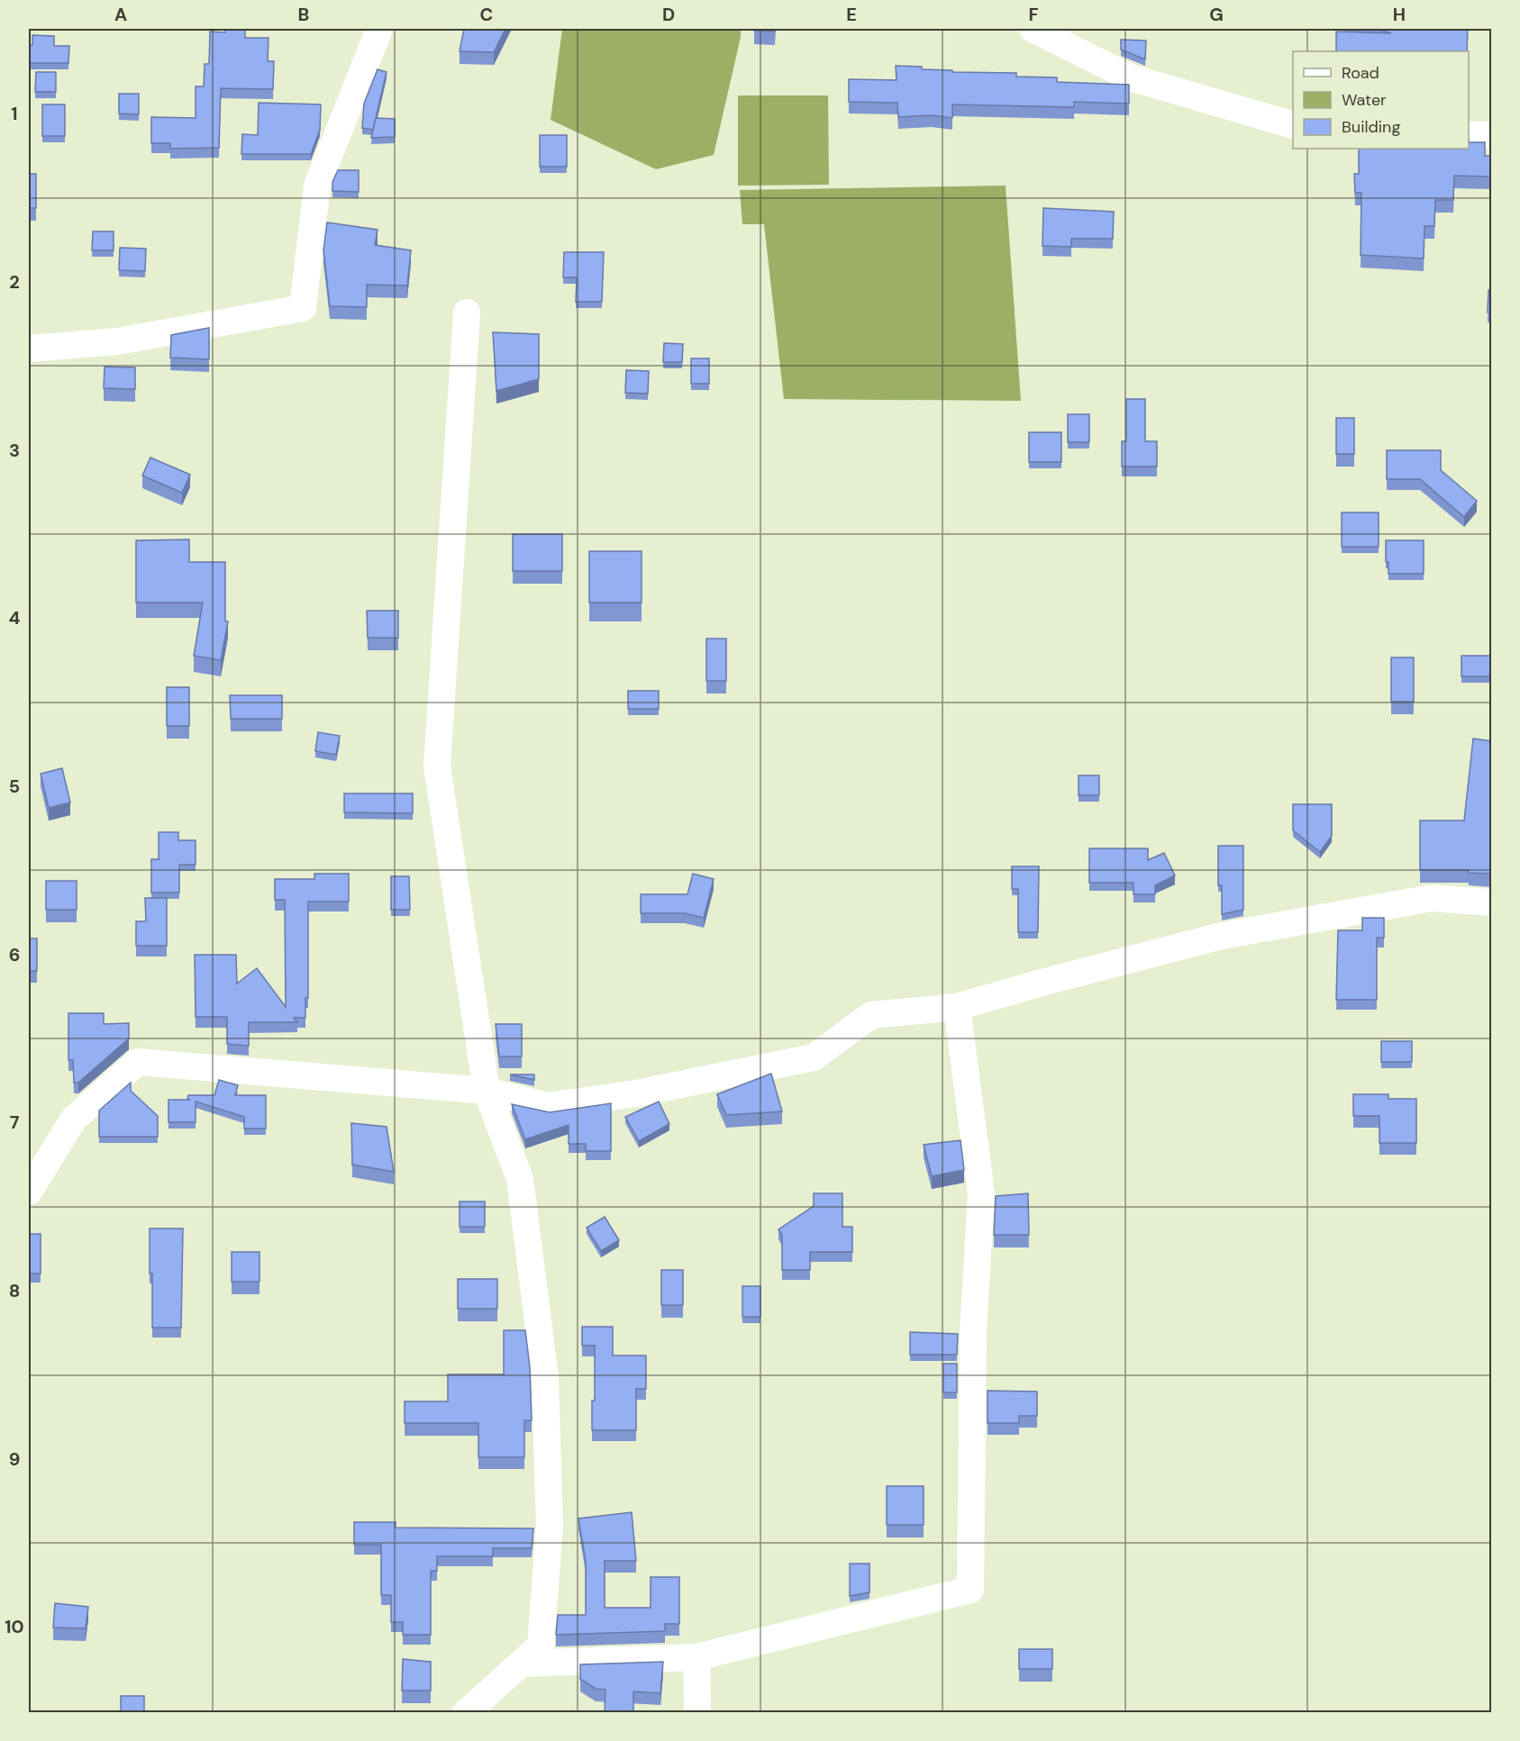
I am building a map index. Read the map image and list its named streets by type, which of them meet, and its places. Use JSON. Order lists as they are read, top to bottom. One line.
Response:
{"legend":["Road","Water","Building"],"grid":{"columns":["A","B","C","D","E","F","G","H"],"rows":["1","2","3","4","5","6","7","8","9","10"]}}
